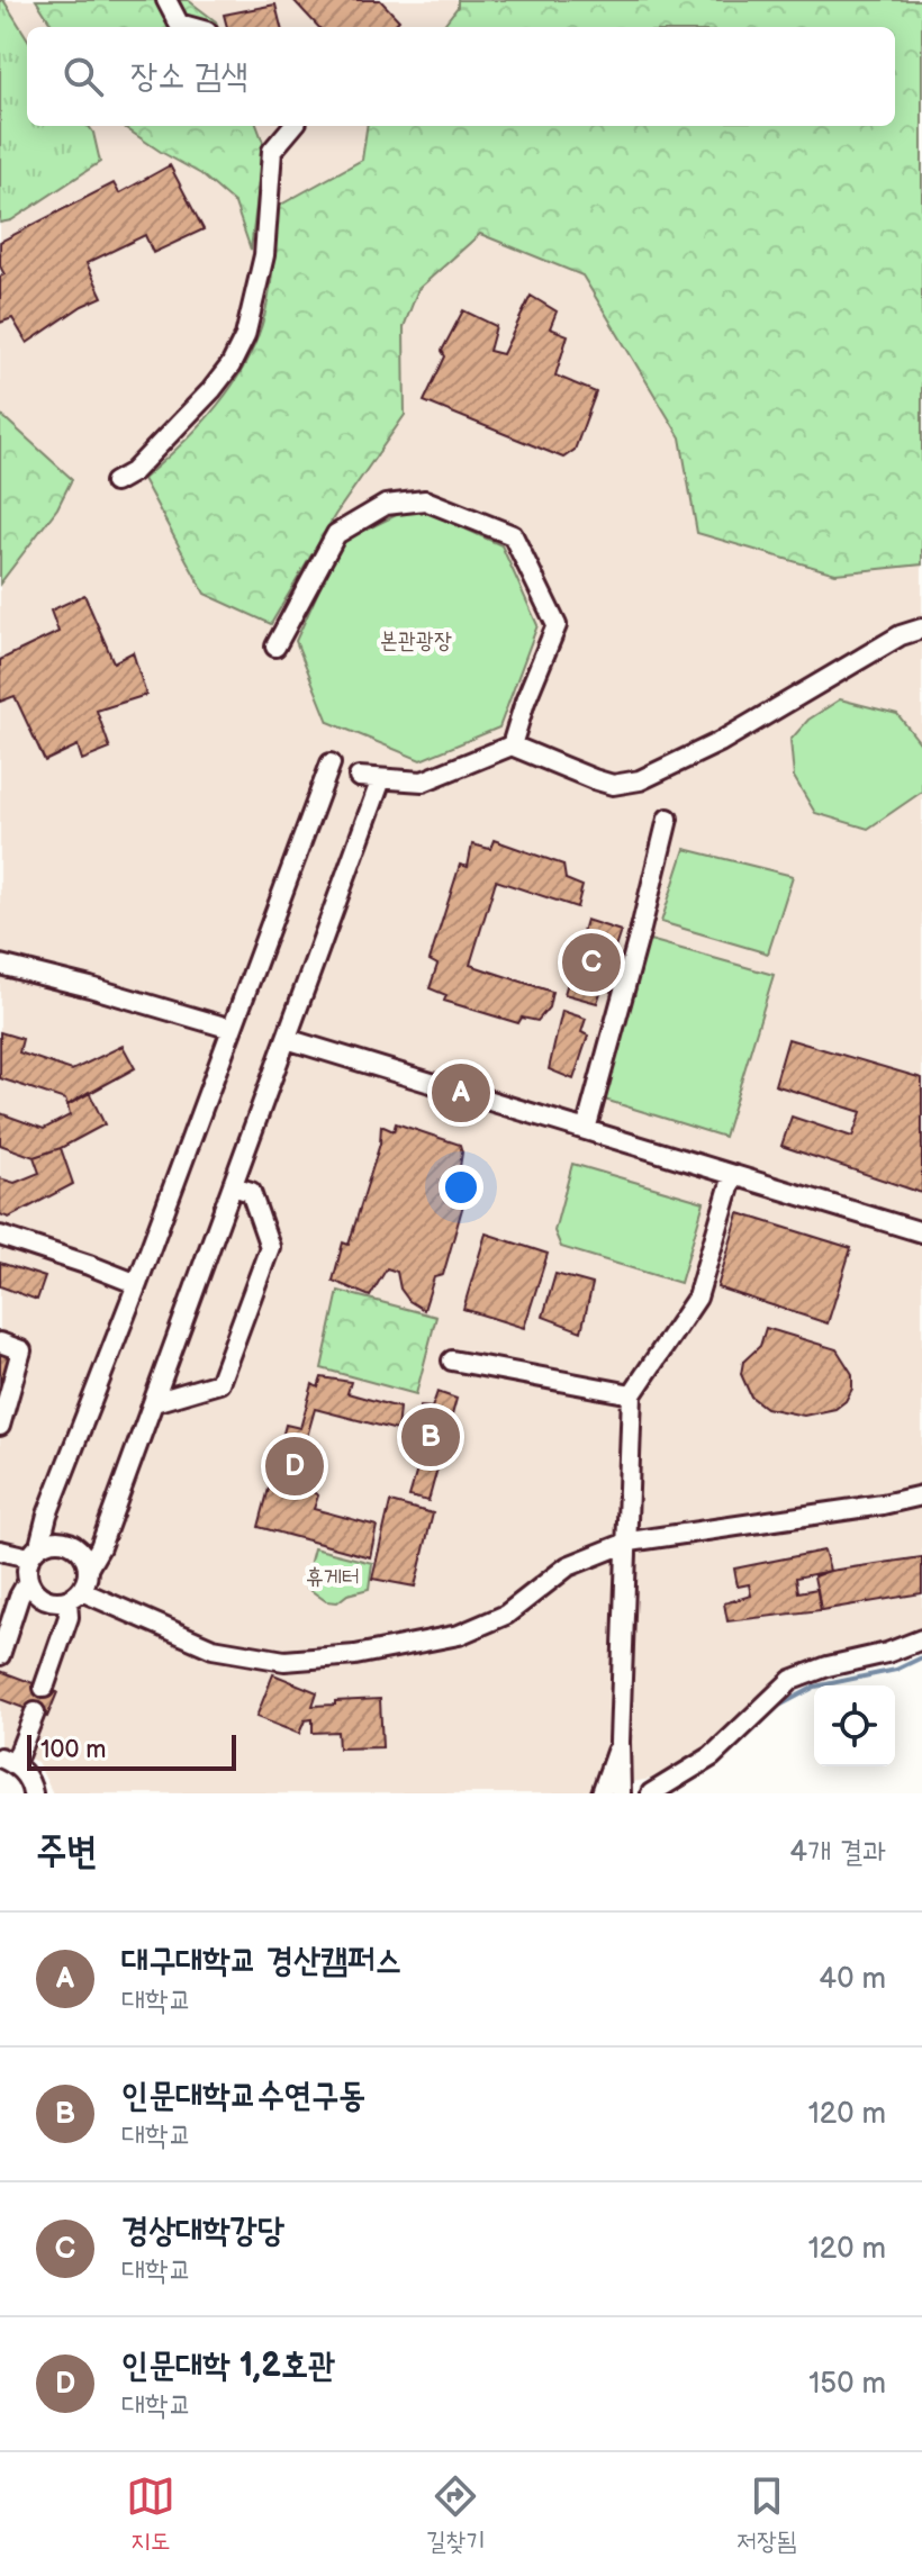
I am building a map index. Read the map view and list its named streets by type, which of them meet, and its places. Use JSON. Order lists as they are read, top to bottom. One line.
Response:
{"parks":["본관광장","휴게터"],"scale_bar":"100 m","page":{"search":"장소 검색","pins":["C","A","B","D"],"scale":"100 m","heading":["주변","4개 결과"],"list":[{"mark":"A","name":"대구대학교 경산캠퍼스","note":"대학교","value":"40 m"},{"mark":"B","name":"인문대학교수연구동","note":"대학교","value":"120 m"},{"mark":"C","name":"경상대학강당","note":"대학교","value":"120 m"},{"mark":"D","name":"인문대학 1,2호관","note":"대학교","value":"150 m"}],"nav":["지도","길찾기","저장됨"]}}
